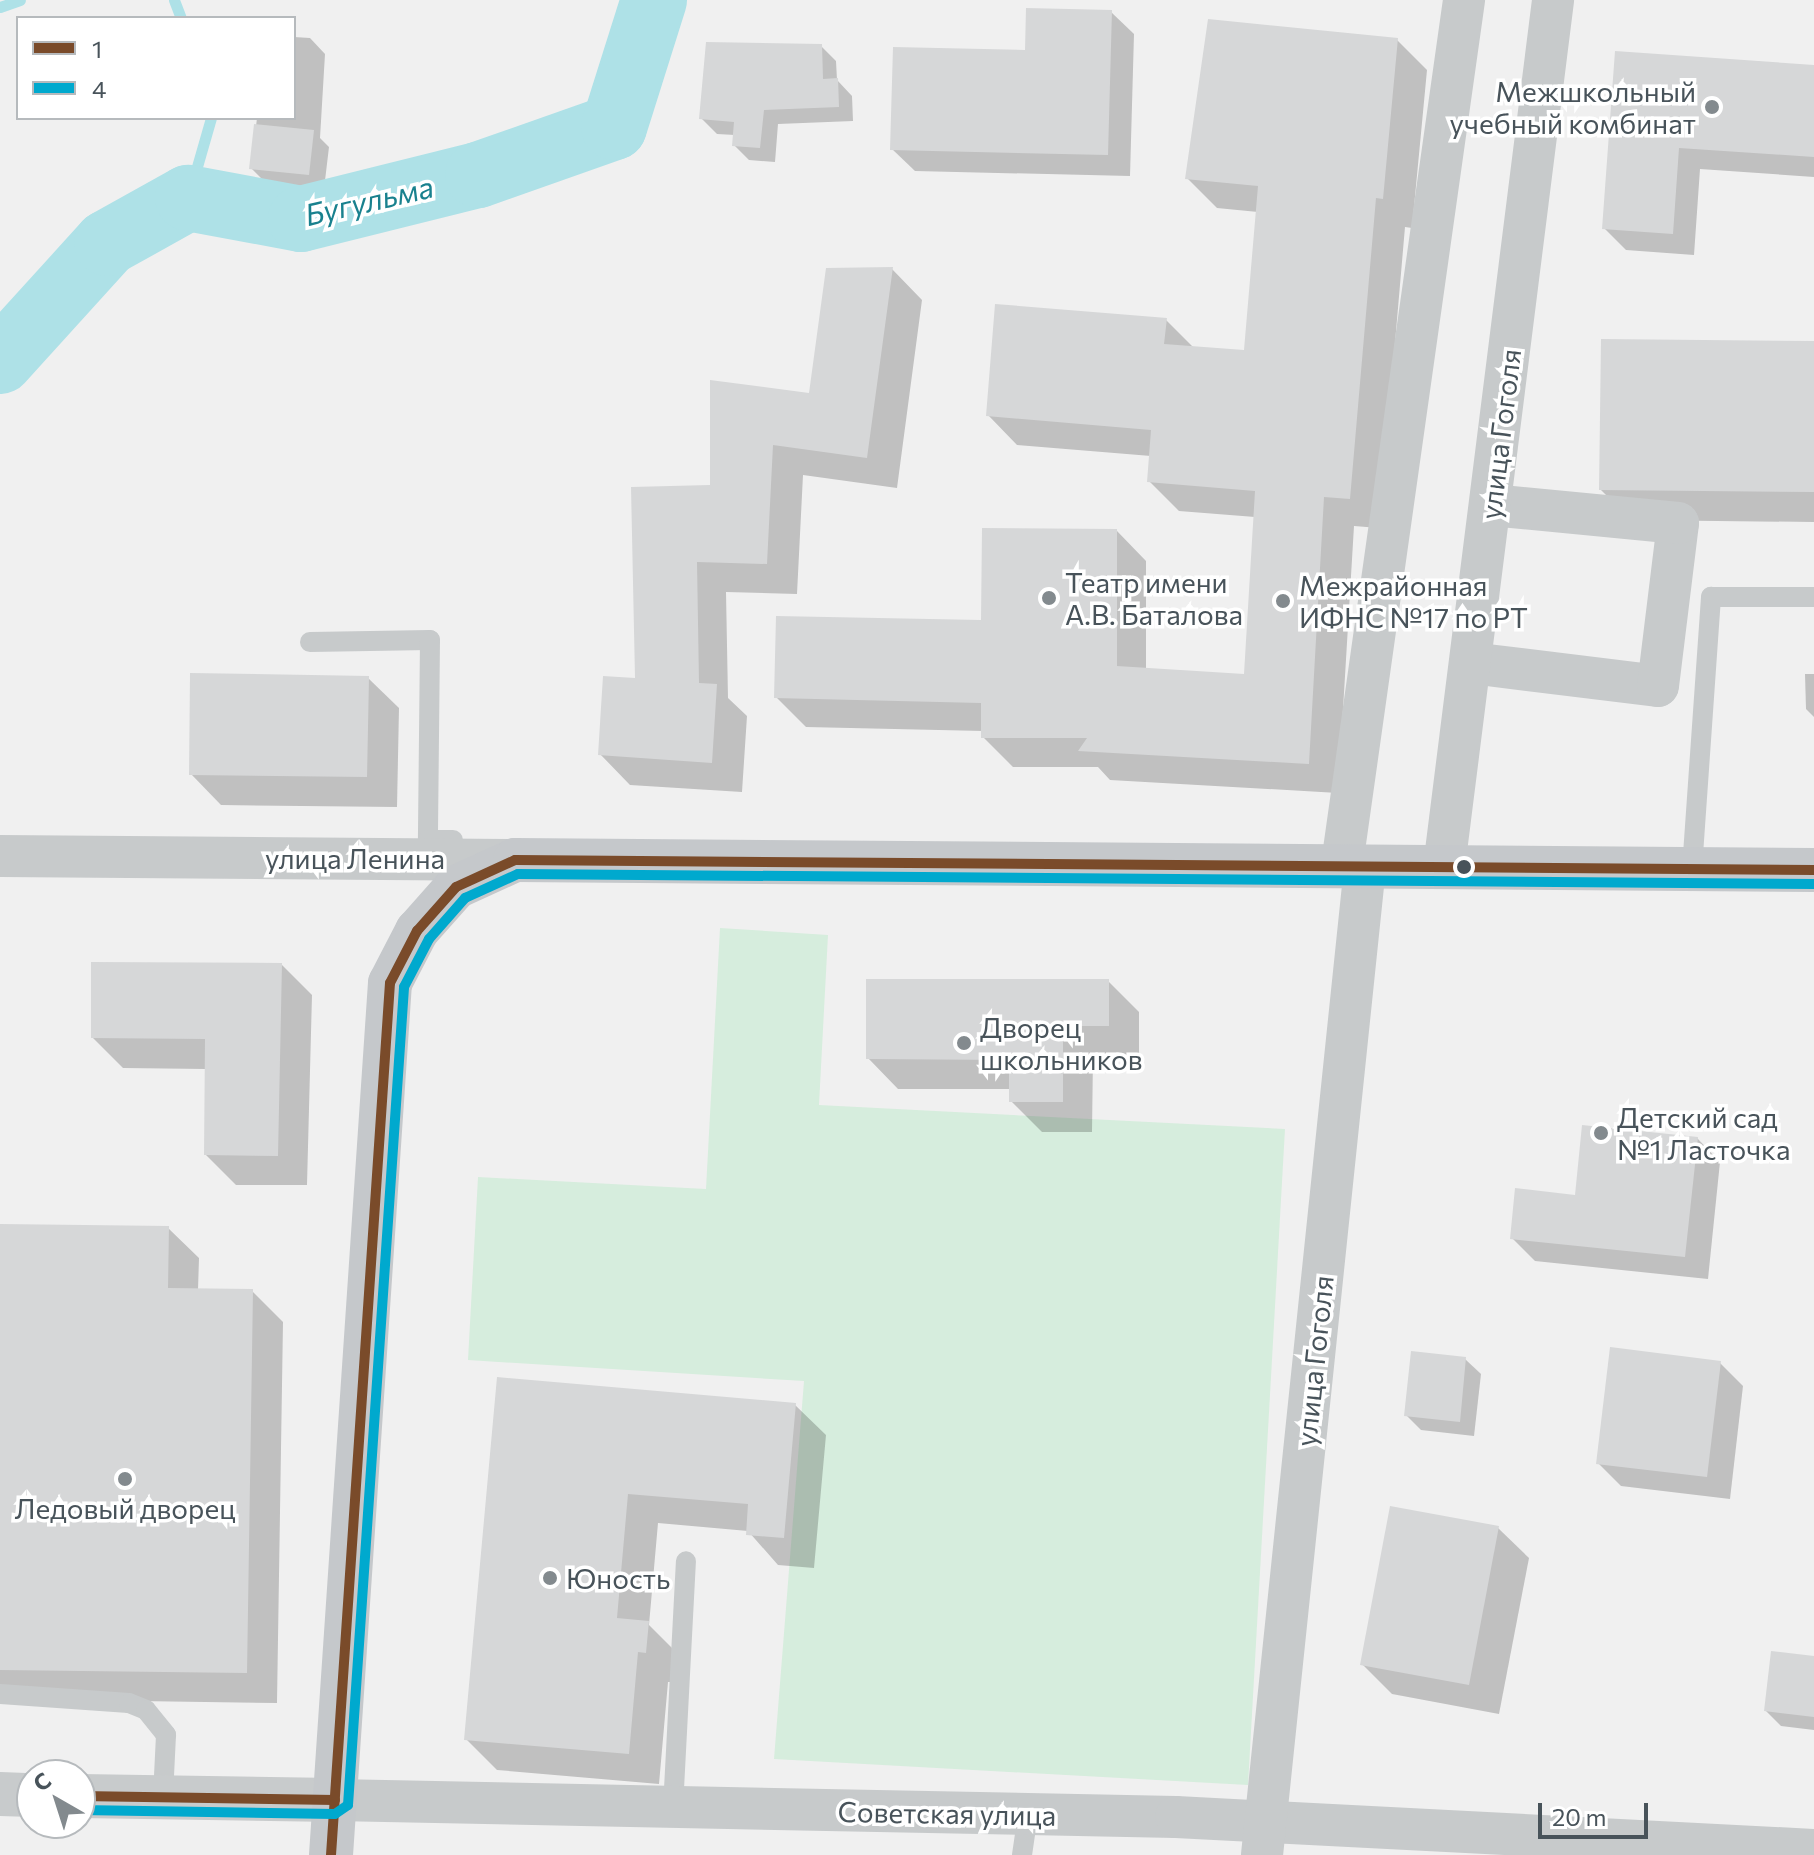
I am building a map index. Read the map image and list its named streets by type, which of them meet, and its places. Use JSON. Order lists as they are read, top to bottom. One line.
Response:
{"streets":{"main road":["улица Ленина"],"street":["улица Гоголя","Советская улица"]},"crossings":[["улица Гоголя","улица Ленина"],["улица Гоголя","Советская улица"]],"water":["Бугульма"],"places":["Межшкольный учебный комбинат","Театр имени А.В. Баталова","Межрайонная ИФНС №17 по РТ","Дворец школьников","Детский сад №1 Ласточка","Ледовый дворец","Юность"],"lines":["transit line 1","transit line 4"],"legend":["1","4"],"scale_bar":"20 m","north":"top left"}
